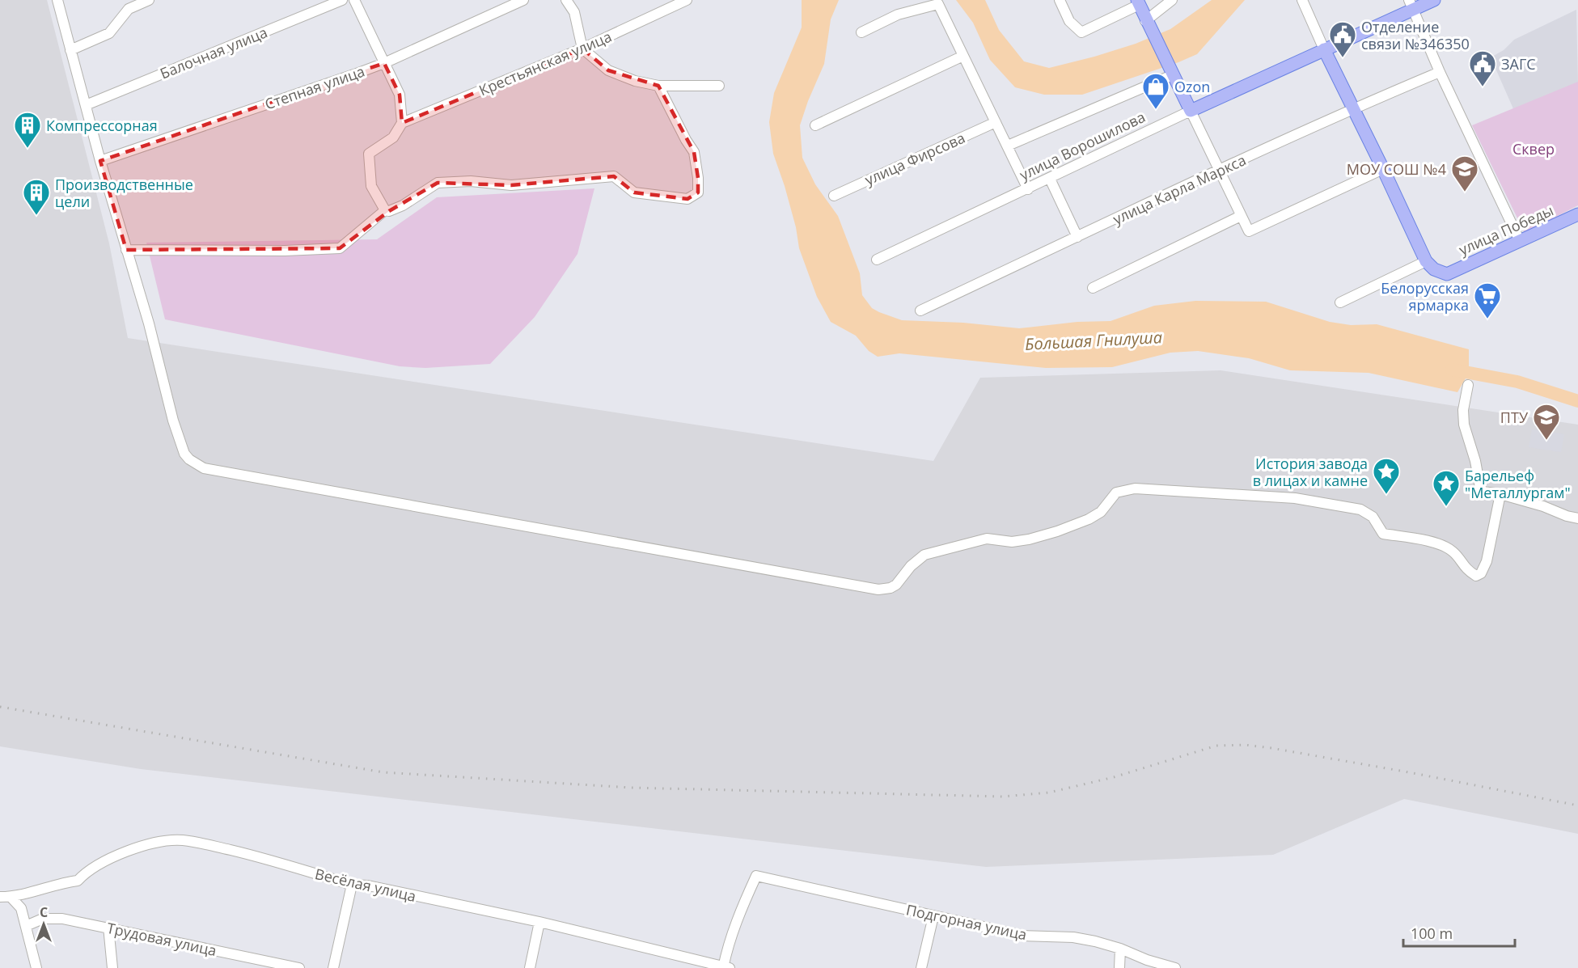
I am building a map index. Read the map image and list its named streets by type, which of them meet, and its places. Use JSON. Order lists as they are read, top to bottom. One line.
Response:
{"streets":{"main road":["улица Ворошилова","улица Победы"],"street":["Балочная улица","Крестьянская улица","Степная улица","улица Фирсова","улица Карла Маркса","Весёлая улица","Подгорная улица","Трудовая улица"]},"crossings":[["Весёлая улица","Подгорная улица"]],"water":["Большая Гнилуша"],"parks":["Сквер"],"places":{"public building":["Отделение связи №346350","ЗАГС"],"shop":["Ozon"],"building":["Компрессорная","Производственные цели"],"school or university":["МОУ СОШ №4","ПТУ"],"supermarket":["Белорусская ярмарка"],"place":["История завода в лицах и камне","Барельеф \"Металлургам\""]},"scale_bar":"100 m","north":"top"}
